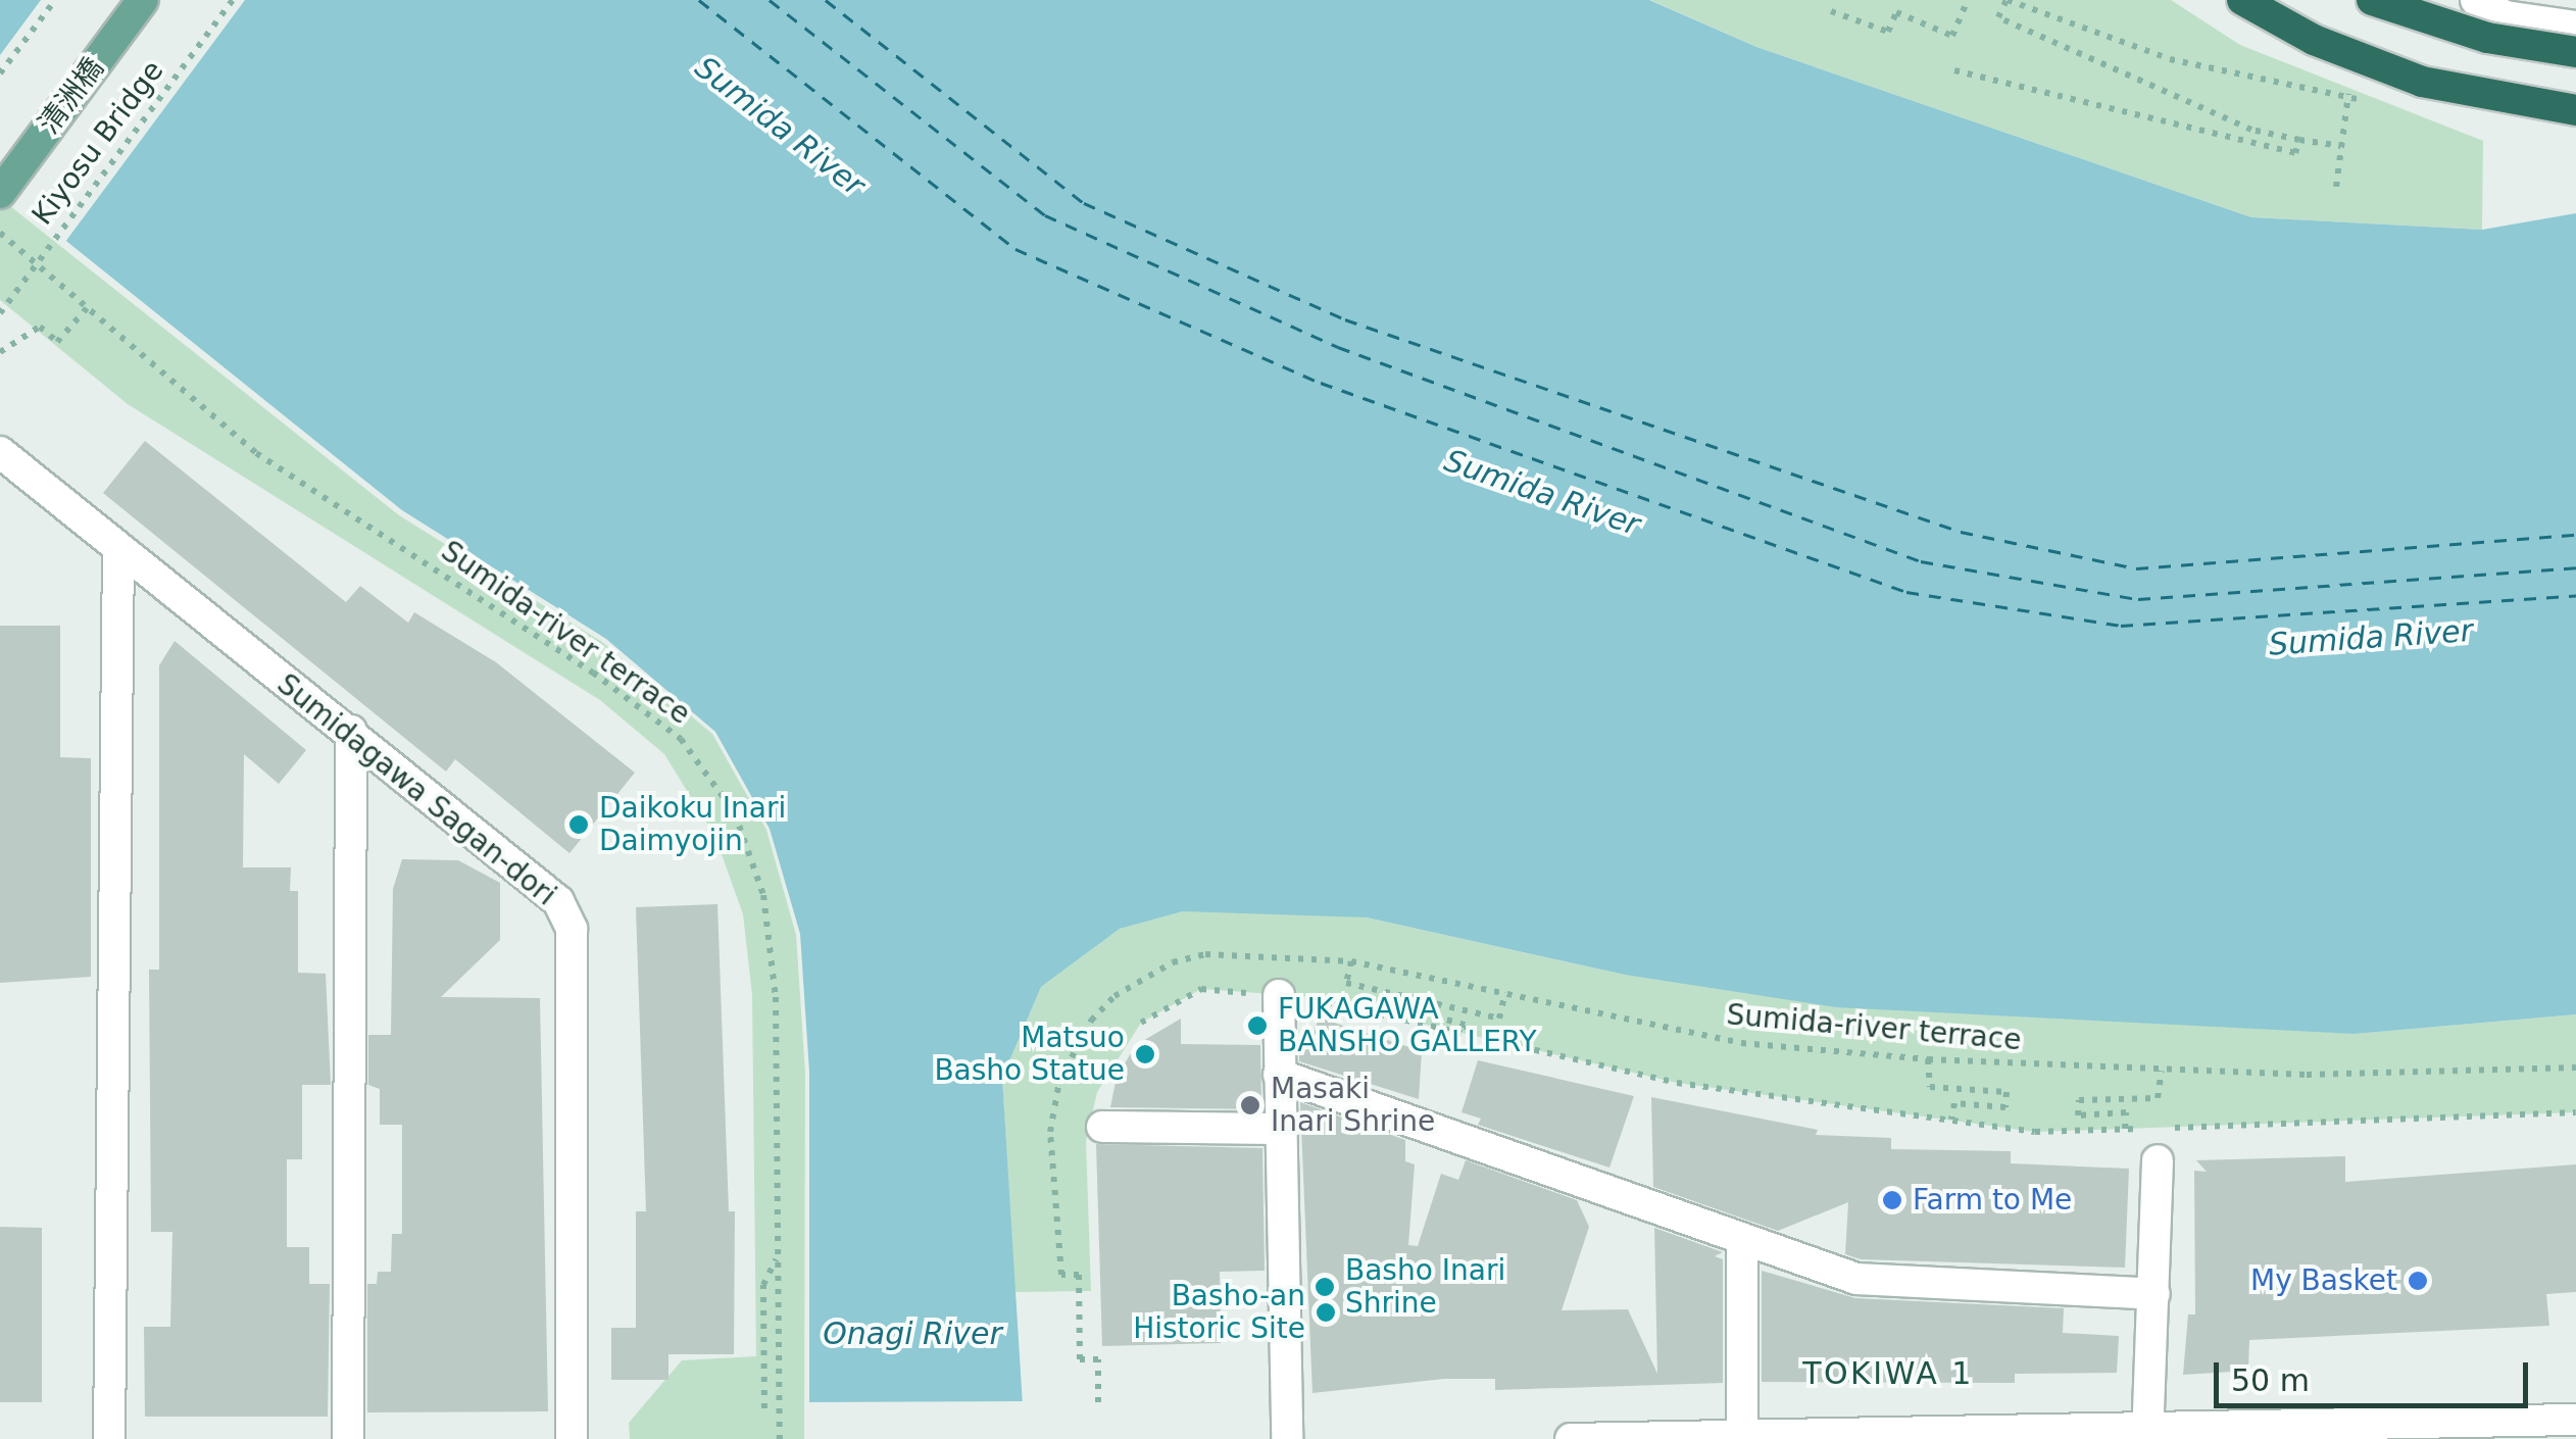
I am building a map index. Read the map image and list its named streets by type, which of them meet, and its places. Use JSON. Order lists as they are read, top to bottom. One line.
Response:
{"streets":{"main road":["清洲橋"],"street":["Sumidagawa Sagan-dori"],"path":["Kiyosu Bridge","Sumida-river terrace"]},"districts":["TOKIWA 1"],"water":["Sumida River","Onagi River"],"places":["Daikoku Inari Daimyojin","FUKAGAWA BANSHO GALLERY","Matsuo Basho Statue","Masaki Inari Shrine","Farm to Me","My Basket","Basho Inari Shrine","Basho-an Historic Site"],"scale_bar":"50 m"}
